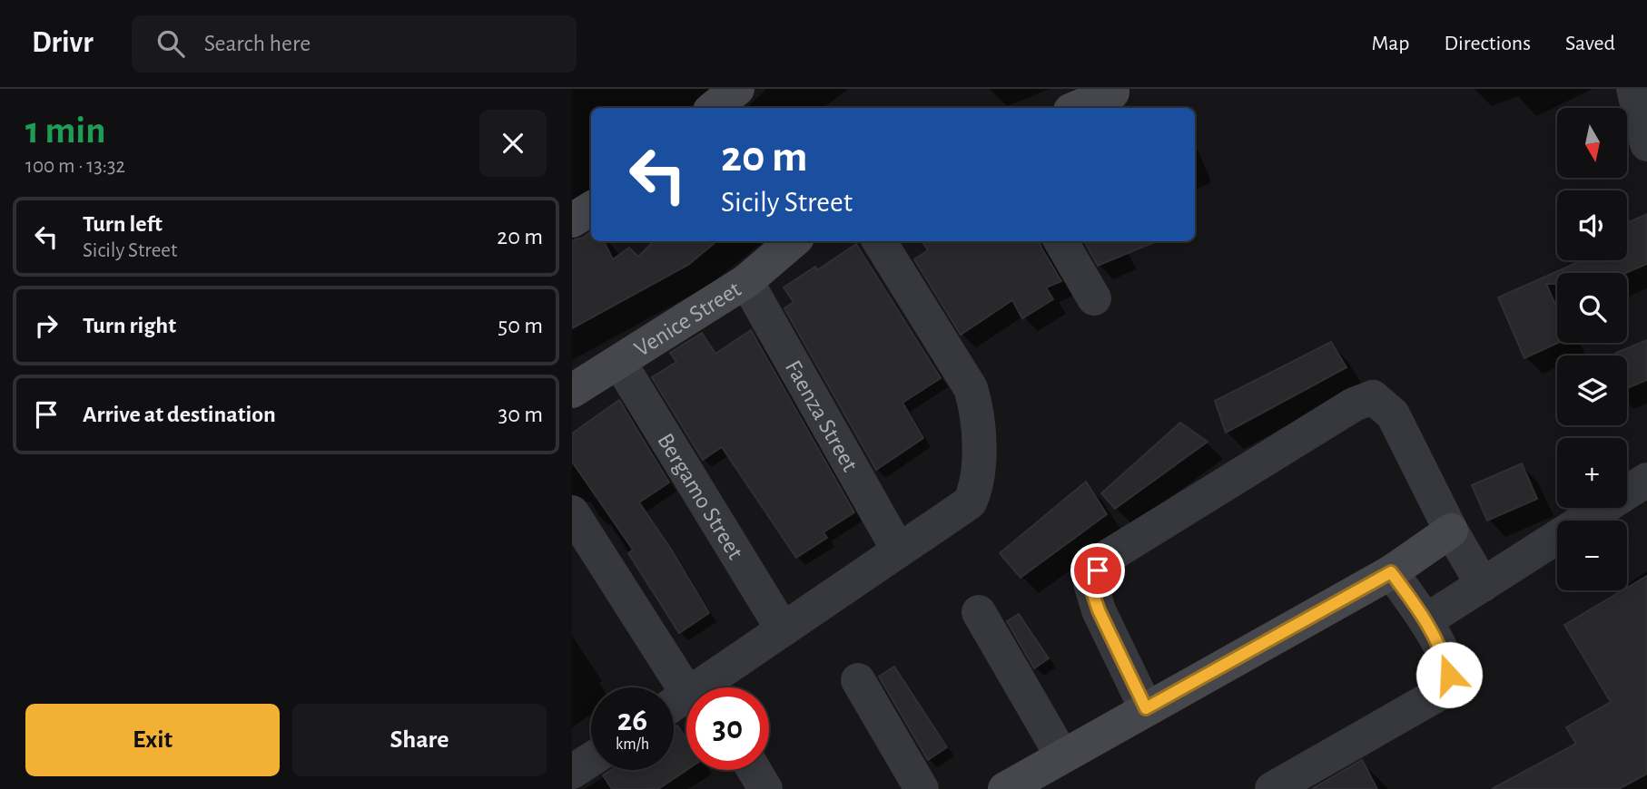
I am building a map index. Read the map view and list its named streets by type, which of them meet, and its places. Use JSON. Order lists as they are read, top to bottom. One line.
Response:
{"streets":{"street":["Venice Street","Faenza Street","Bergamo Street"]},"crossings":[["Venice Street","Faenza Street"],["Venice Street","Bergamo Street"]],"north":"bottom","page":{"header":"Drivr","search":"Search here","nav":["Map","Directions","Saved"],"heading":["1 min","100 m · 13:32"],"map_buttons":["+","−"],"turn":["20 m","Sicily Street"],"list":[{"name":"Turn left","note":"Sicily Street","value":"20 m"},{"name":"Turn right","value":"50 m"},{"name":"Arrive at destination","value":"30 m"}],"speed":"26 km/h","limit":"30","buttons":["Exit","Share"]}}
